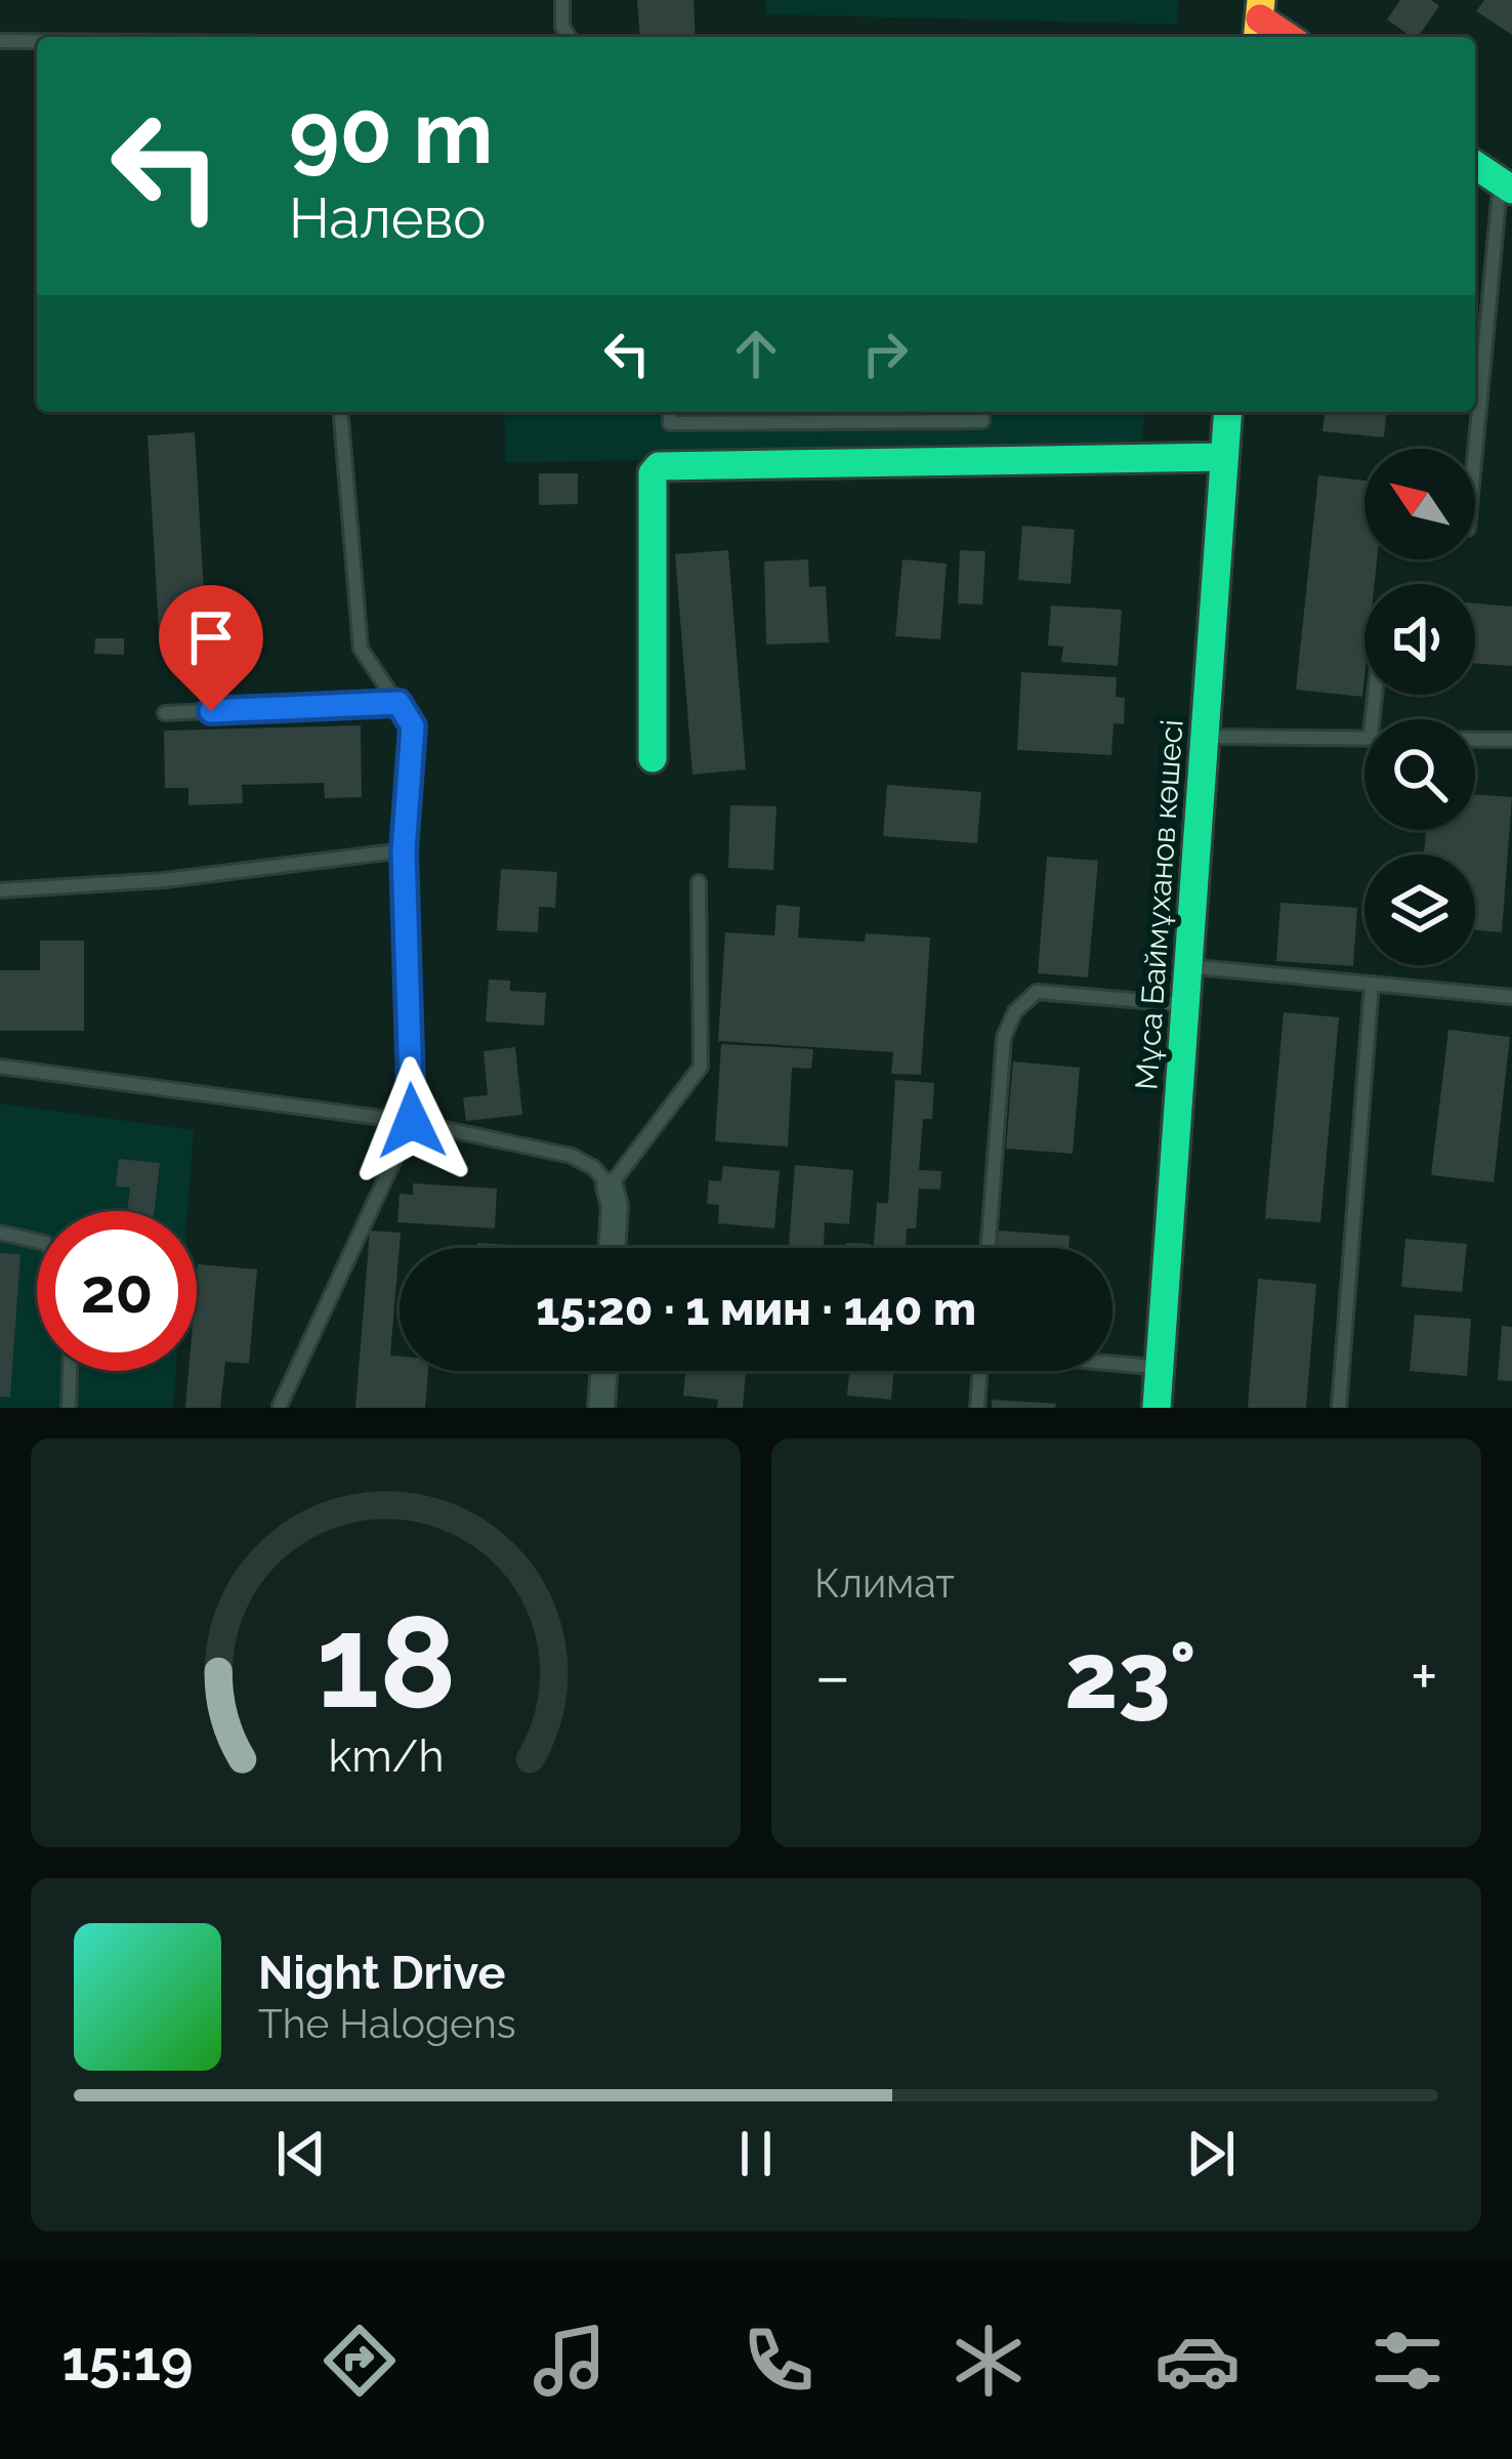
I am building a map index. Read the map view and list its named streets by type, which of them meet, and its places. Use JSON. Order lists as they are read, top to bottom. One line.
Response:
{"streets":{"main road":["Мұса Баймұханов көшесі"]},"north":"top left","page":{"turn":["90 m","Налево"],"limit":"20","trip":"15:20 · 1 мин · 140 m","tile":"Климат","heat":["−","23°","+"],"song":["Night Drive","The Halogens"],"tabs":"15:19","gauge":["18","km/h"]}}
